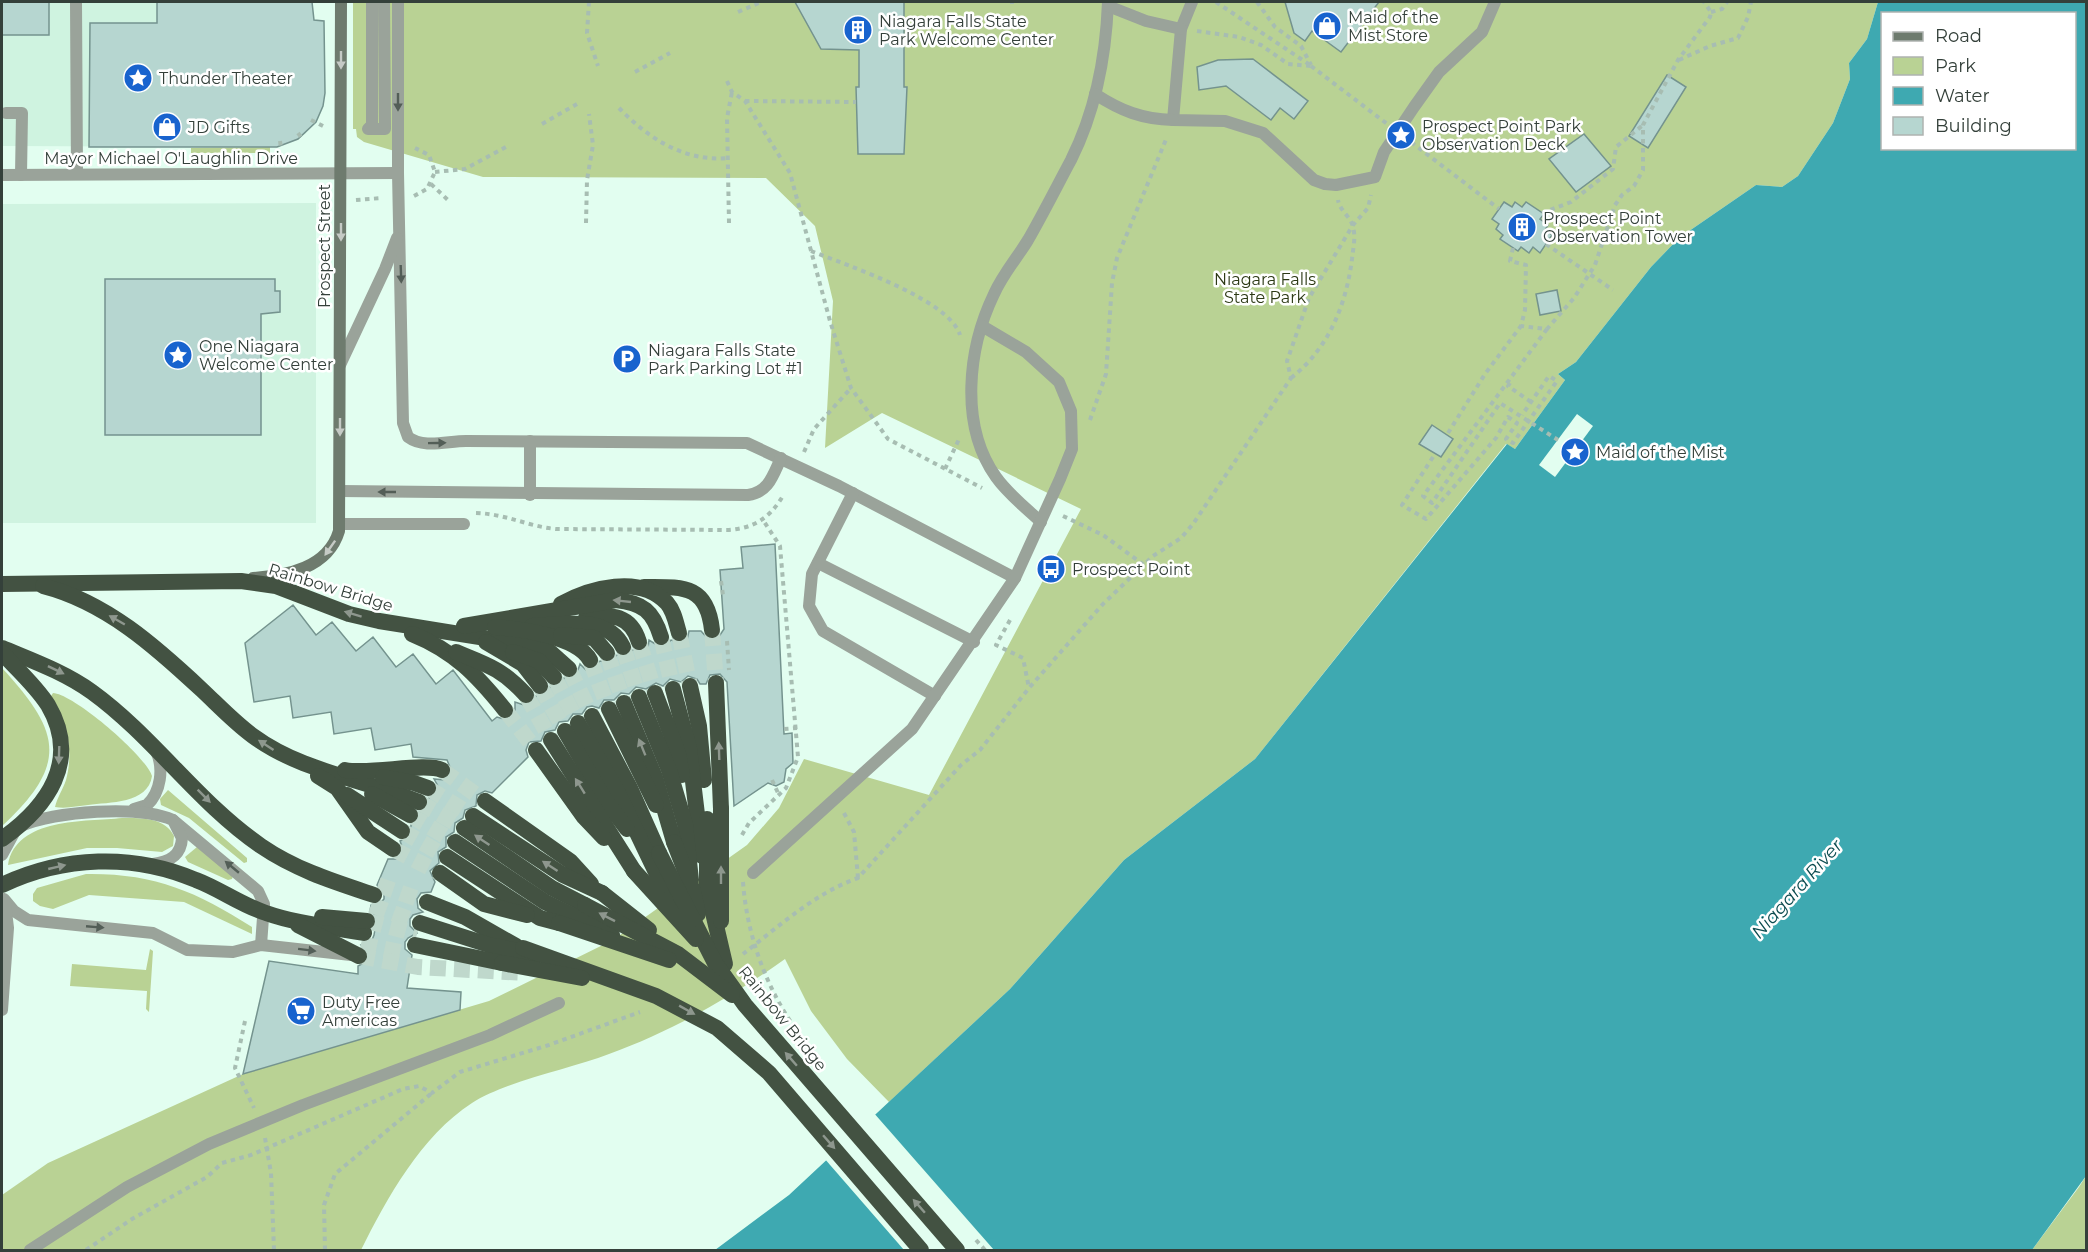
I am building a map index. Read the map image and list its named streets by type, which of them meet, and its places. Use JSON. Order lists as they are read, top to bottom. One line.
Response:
{"streets":{"highway":["Rainbow Bridge"],"main road":["Prospect Street"],"street":["Mayor Michael O'Laughlin Drive"]},"crossings":[["Mayor Michael O'Laughlin Drive","Prospect Street"]],"one_way":["Prospect Street"],"water":["Niagara River"],"parks":["Niagara Falls State Park"],"places":{"shop":["Maid of the Mist Store","JD Gifts"],"building":["Niagara Falls State Park Welcome Center","Prospect Point Observation Tower"],"place":["Thunder Theater","Prospect Point Park Observation Deck","One Niagara Welcome Center","Maid of the Mist"],"parking":["Niagara Falls State Park Parking Lot #1"],"bus stop":["Prospect Point"],"supermarket":["Duty Free Americas"]},"legend":["Road","Park","Water","Building"]}
